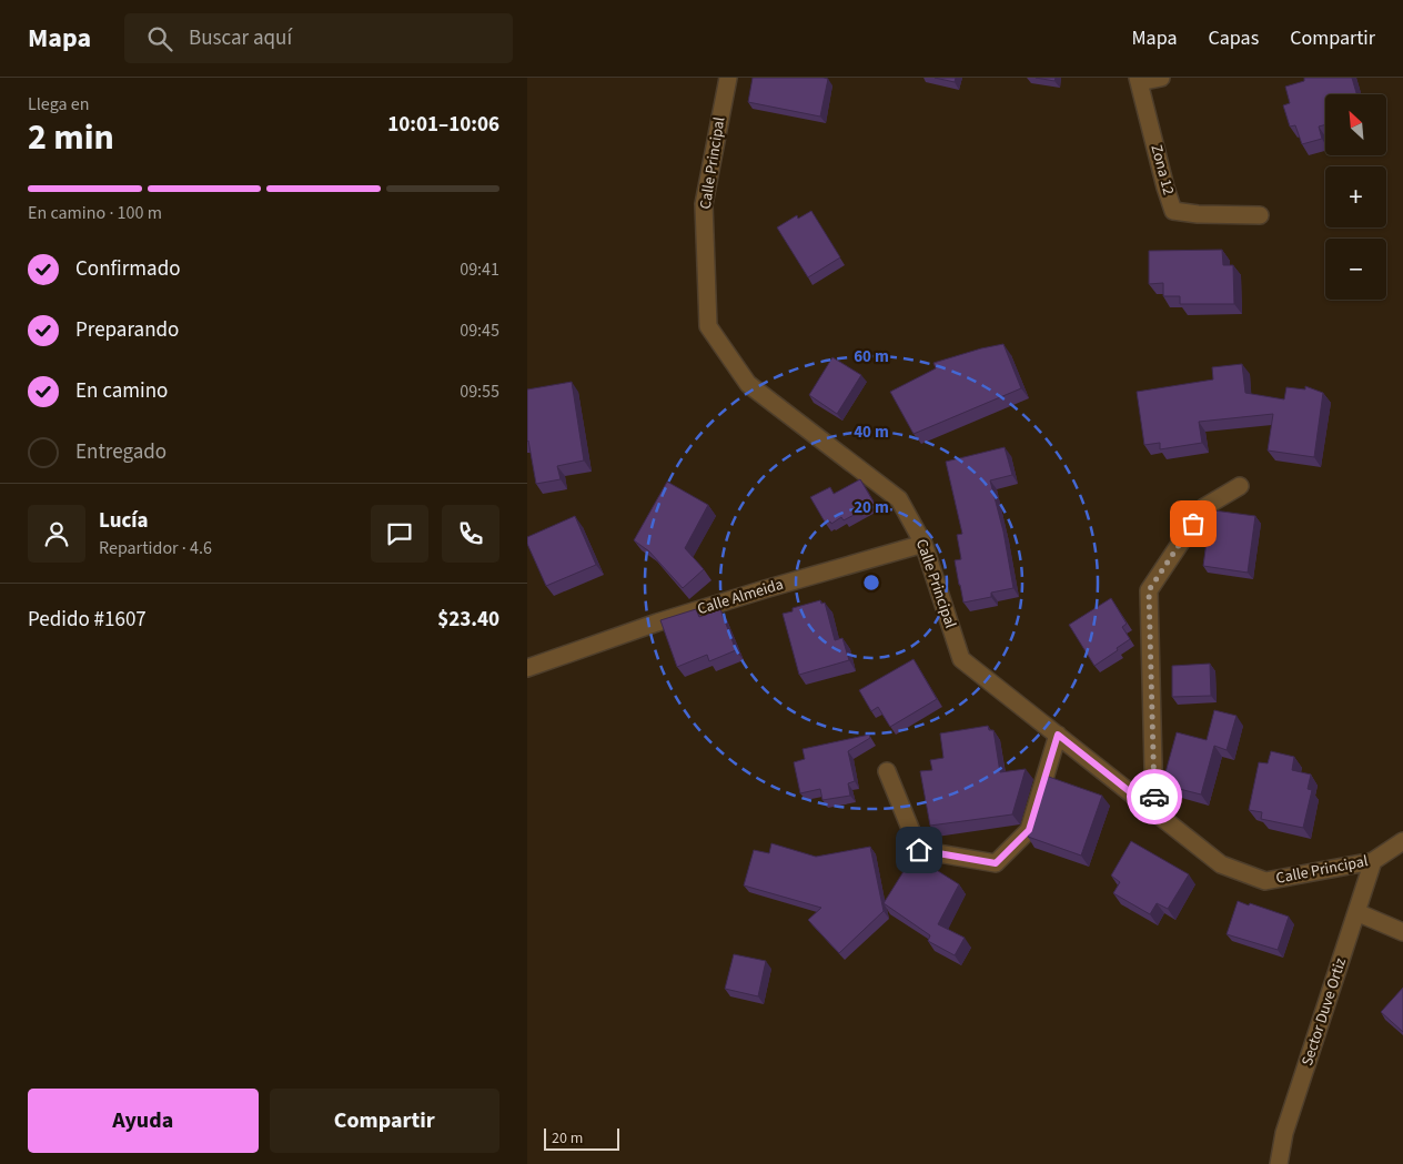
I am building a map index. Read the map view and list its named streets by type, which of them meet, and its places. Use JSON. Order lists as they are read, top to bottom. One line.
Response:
{"streets":{"street":["Calle Principal","Zona 12","Calle Almeida","Sector Duve Ortiz"]},"crossings":[["Calle Principal","Calle Almeida"],["Calle Principal","Sector Duve Ortiz"]],"scale_bar":"20 m","north":"top left","page":{"header":"Mapa","search":"Buscar aquí","nav":["Mapa","Capas","Compartir"],"heading":["2 min","Llega en","10:01–10:06"],"panel":["Lucía","Repartidor · 4.6","Pedido #1607","$23.40"],"map_buttons":["+","−"],"bar":"En camino · 100 m","list":[["Confirmado","09:41"],["Preparando","09:45"],["En camino","09:55"],"Entregado"],"buttons":["Ayuda","Compartir"],"scale":"20 m"},"rings":["60 m","40 m","20 m"]}
